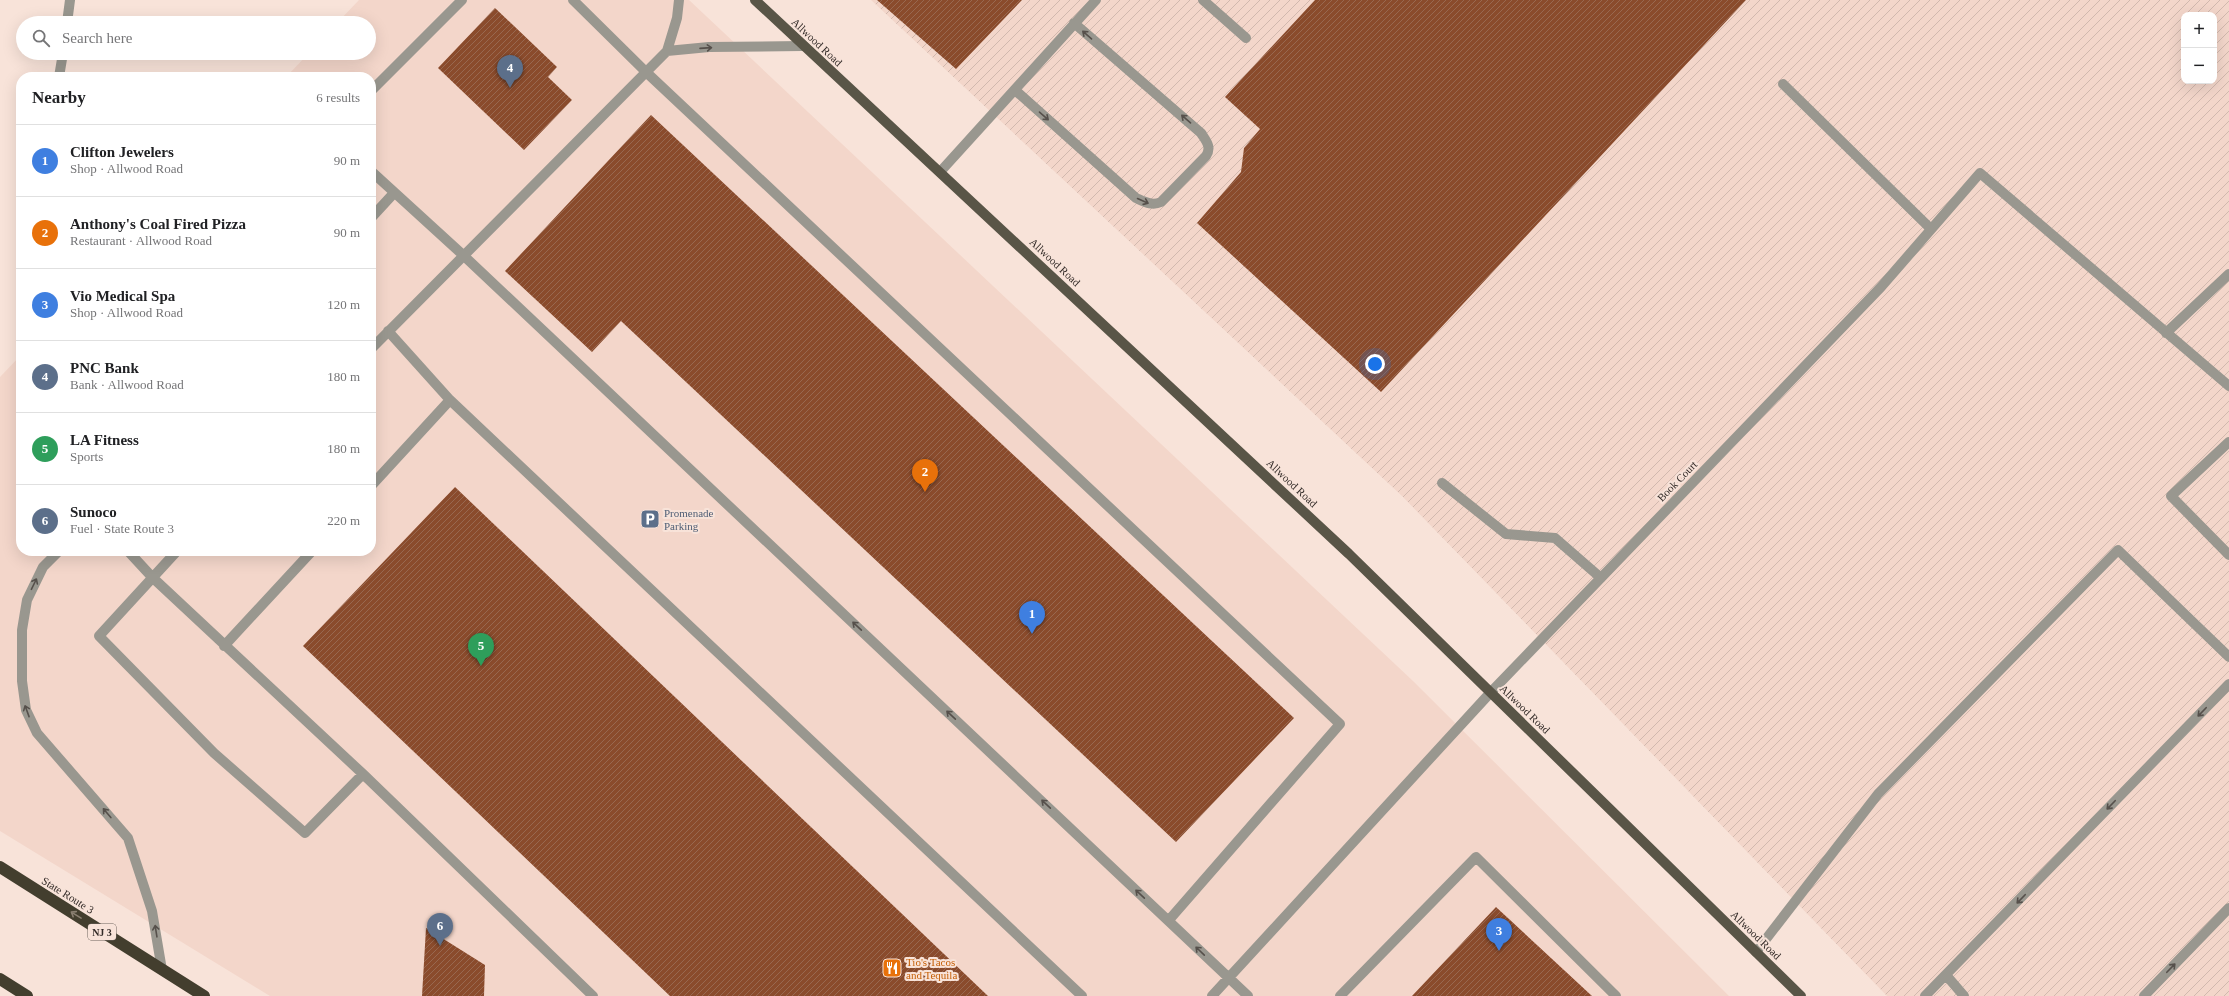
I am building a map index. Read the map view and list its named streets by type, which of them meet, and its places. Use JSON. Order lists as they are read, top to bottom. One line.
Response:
{"streets":{"highway":["State Route 3","NJ 3"],"main road":["Allwood Road"],"street":["Book Court"]},"crossings":[["Allwood Road","Book Court"]],"one_way":["State Route 3"],"places":{"parking":["Promenade Parking"],"restaurant":["Tio's Tacos and Tequila"]},"page":{"map_buttons":["+","−"],"search":"Search here","pins":["4","2","1","5","6","3"],"heading":["Nearby","6 results"],"list":[{"mark":"1","name":"Clifton Jewelers","note":"Shop · Allwood Road","value":"90 m"},{"mark":"2","name":"Anthony's Coal Fired Pizza","note":"Restaurant · Allwood Road","value":"90 m"},{"mark":"3","name":"Vio Medical Spa","note":"Shop · Allwood Road","value":"120 m"},{"mark":"4","name":"PNC Bank","note":"Bank · Allwood Road","value":"180 m"},{"mark":"5","name":"LA Fitness","note":"Sports","value":"180 m"},{"mark":"6","name":"Sunoco","note":"Fuel · State Route 3","value":"220 m"}]}}
